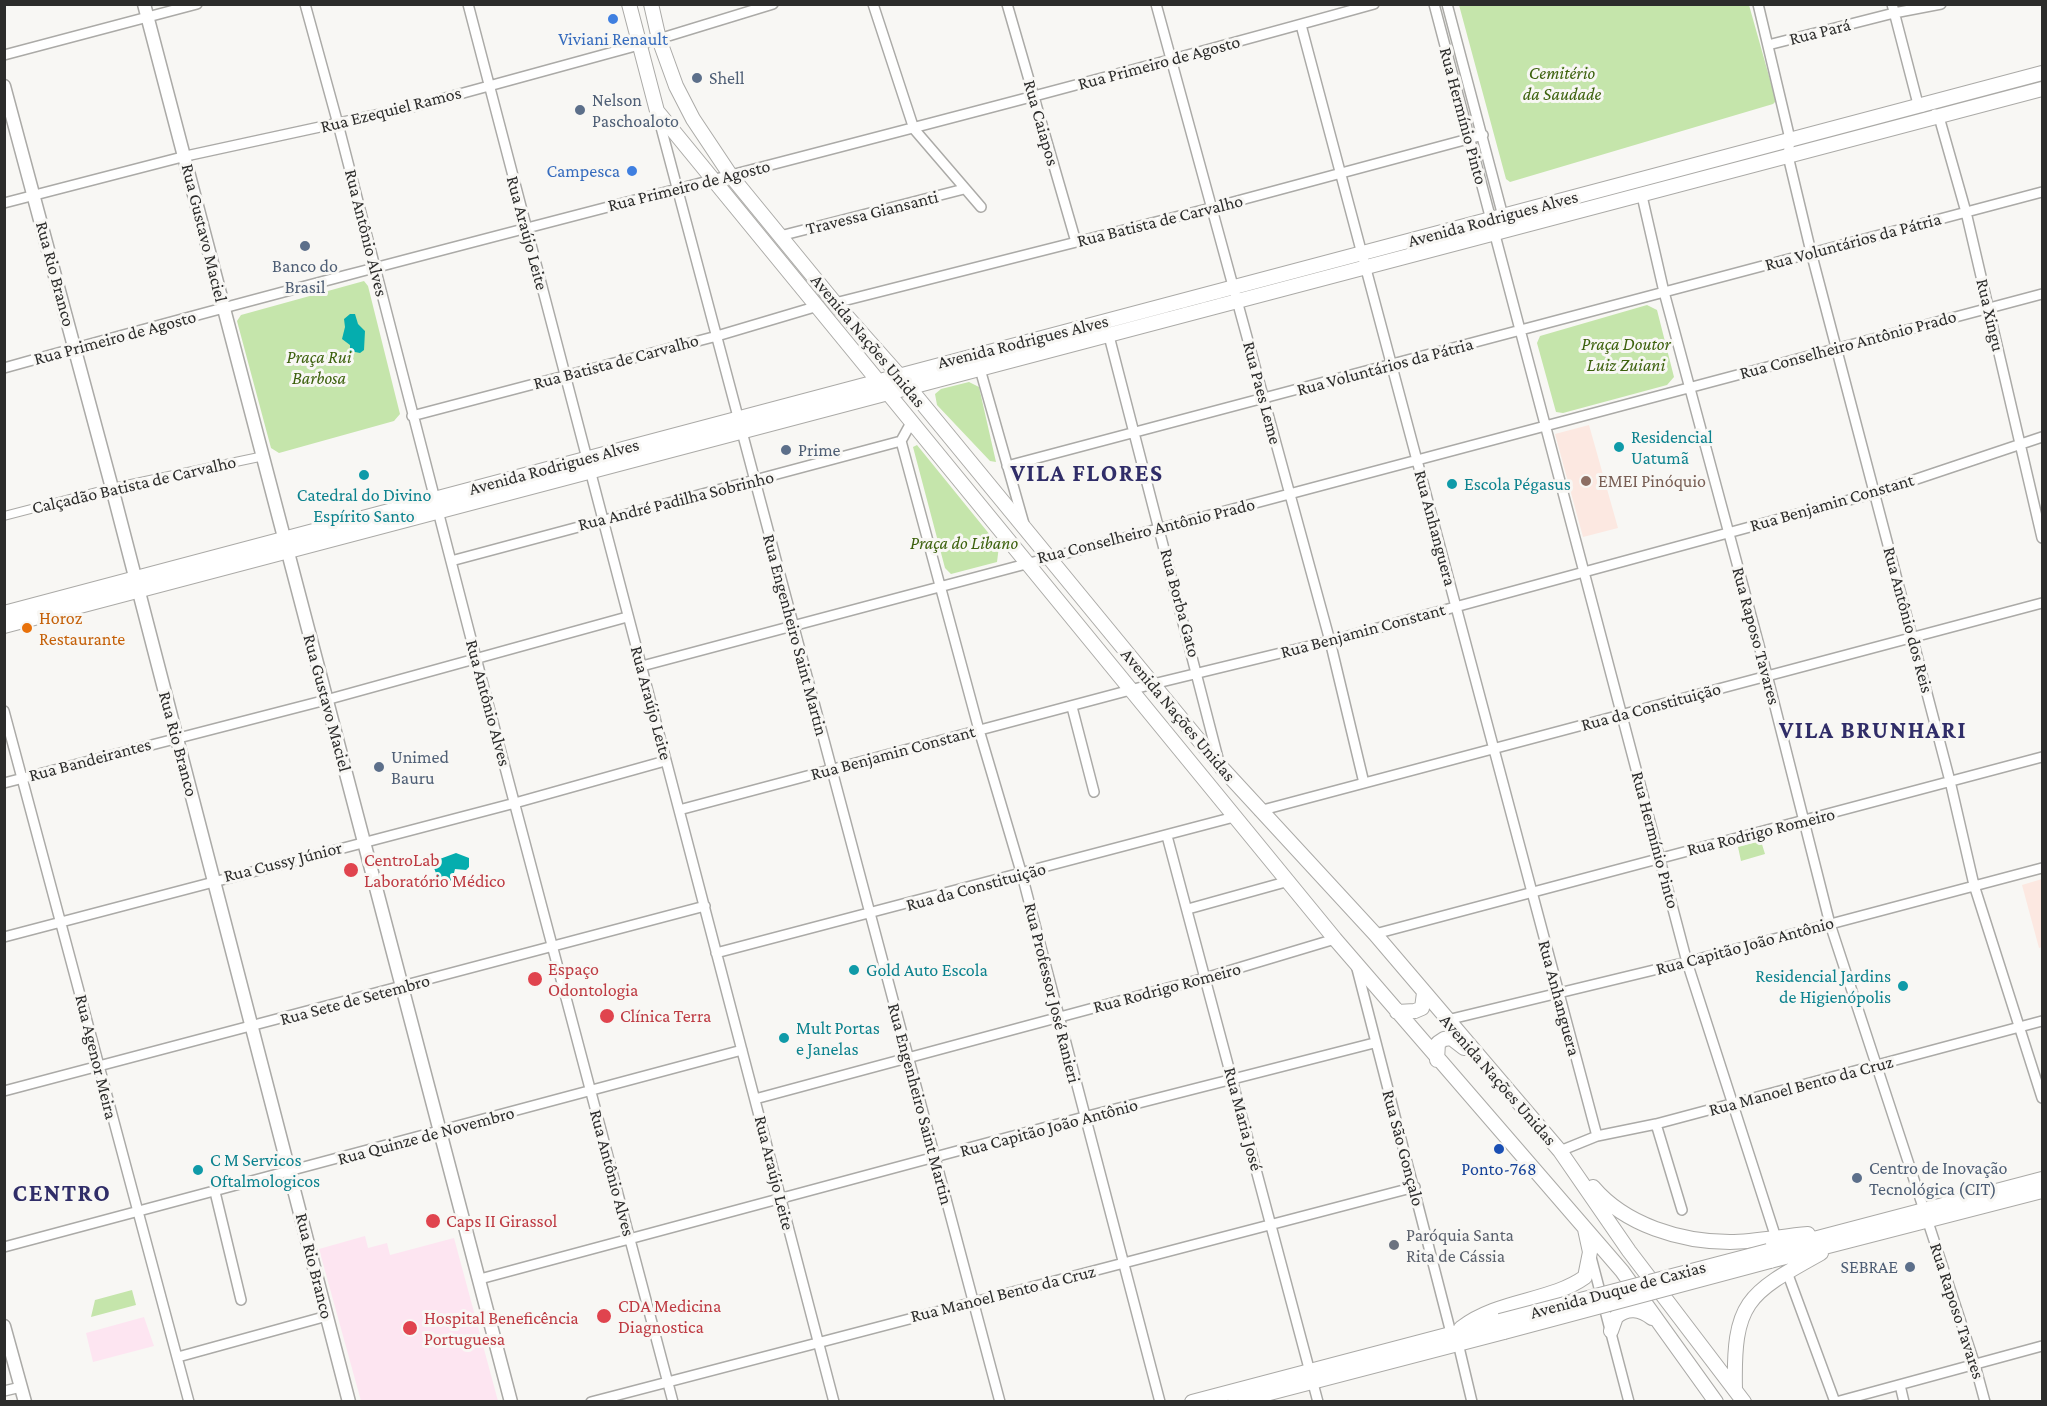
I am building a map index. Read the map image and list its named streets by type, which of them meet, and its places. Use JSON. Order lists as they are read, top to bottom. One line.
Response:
{"streets":{"main road":["Avenida Rodrigues Alves","Avenida Nações Unidas","Avenida Duque de Caxias"],"street":["Rua Pará","Rua Primeiro de Agosto","Rua Ezequiel Ramos","Rua Hermínio Pinto","Rua Caiapos","Travessa Giansanti","Rua Batista de Carvalho","Rua Gustavo Maciel","Rua Antônio Alves","Rua Araújo Leite","Rua Voluntários da Pátria","Rua Rio Branco","Rua Xingu","Rua Conselheiro Antônio Prado","Rua Paes Leme","Calçadão Batista de Carvalho","Rua André Padilha Sobrinho","Rua Benjamin Constant","Rua Anhanguera","Rua Borba Gato","Rua Antônio dos Reis","Rua Engenheiro Saint Martin","Rua Raposo Tavares","Rua da Constituição","Rua Bandeirantes","Rua Rodrigo Romeiro","Rua Cussy Júnior","Rua Capitão João Antônio","Rua Professor José Ranieri","Rua Sete de Setembro","Rua Agenor Meira","Rua Manoel Bento da Cruz","Rua Maria José","Rua Quinze de Novembro","Rua São Gonçalo"]},"crossings":[["Rua Pará","Rua Antônio dos Reis"],["Rua Primeiro de Agosto","Rua Caiapos"],["Rua Primeiro de Agosto","Rua Gustavo Maciel"],["Rua Primeiro de Agosto","Rua Antônio Alves"],["Rua Primeiro de Agosto","Rua Araújo Leite"],["Rua Primeiro de Agosto","Rua Rio Branco"],["Rua Primeiro de Agosto","Avenida Nações Unidas"],["Rua Primeiro de Agosto","Rua Paes Leme"],["Rua Primeiro de Agosto","Rua Anhanguera"],["Rua Primeiro de Agosto","Rua Engenheiro Saint Martin"],["Rua Ezequiel Ramos","Rua Gustavo Maciel"],["Rua Ezequiel Ramos","Rua Antônio Alves"],["Rua Ezequiel Ramos","Rua Araújo Leite"],["Rua Ezequiel Ramos","Rua Rio Branco"],["Rua Ezequiel Ramos","Avenida Nações Unidas"],["Rua Hermínio Pinto","Avenida Rodrigues Alves"],["Rua Hermínio Pinto","Rua Batista de Carvalho"],["Rua Hermínio Pinto","Rua Voluntários da Pátria"],["Rua Hermínio Pinto","Rua Conselheiro Antônio Prado"],["Rua Hermínio Pinto","Rua Benjamin Constant"],["Rua Hermínio Pinto","Rua da Constituição"],["Rua Hermínio Pinto","Rua Rodrigo Romeiro"],["Rua Hermínio Pinto","Rua Capitão João Antônio"],["Rua Hermínio Pinto","Rua Manoel Bento da Cruz"],["Rua Hermínio Pinto","Avenida Duque de Caxias"],["Rua Caiapos","Rua Batista de Carvalho"],["Travessa Giansanti","Avenida Nações Unidas"],["Avenida Rodrigues Alves","Rua Gustavo Maciel"],["Avenida Rodrigues Alves","Rua Antônio Alves"],["Avenida Rodrigues Alves","Rua Araújo Leite"],["Avenida Rodrigues Alves","Rua Rio Branco"],["Avenida Rodrigues Alves","Rua Xingu"],["Avenida Rodrigues Alves","Avenida Nações Unidas"],["Avenida Rodrigues Alves","Rua Paes Leme"],["Avenida Rodrigues Alves","Rua Anhanguera"],["Avenida Rodrigues Alves","Rua Borba Gato"],["Avenida Rodrigues Alves","Rua Antônio dos Reis"],["Avenida Rodrigues Alves","Rua Engenheiro Saint Martin"],["Avenida Rodrigues Alves","Rua Raposo Tavares"],["Rua Batista de Carvalho","Rua Antônio Alves"],["Rua Batista de Carvalho","Rua Araújo Leite"],["Rua Batista de Carvalho","Avenida Nações Unidas"],["Rua Batista de Carvalho","Rua Paes Leme"],["Rua Batista de Carvalho","Rua Anhanguera"],["Rua Batista de Carvalho","Rua Engenheiro Saint Martin"],["Rua Gustavo Maciel","Calçadão Batista de Carvalho"],["Rua Gustavo Maciel","Rua Bandeirantes"],["Rua Gustavo Maciel","Rua Cussy Júnior"],["Rua Gustavo Maciel","Rua Capitão João Antônio"],["Rua Gustavo Maciel","Rua Sete de Setembro"],["Rua Gustavo Maciel","Rua Quinze de Novembro"],["Rua Antônio Alves","Rua André Padilha Sobrinho"],["Rua Antônio Alves","Rua Bandeirantes"],["Rua Antônio Alves","Rua Cussy Júnior"],["Rua Antônio Alves","Rua Capitão João Antônio"],["Rua Antônio Alves","Rua Sete de Setembro"],["Rua Antônio Alves","Rua Manoel Bento da Cruz"],["Rua Antônio Alves","Rua Quinze de Novembro"],["Rua Araújo Leite","Rua Conselheiro Antônio Prado"],["Rua Araújo Leite","Rua André Padilha Sobrinho"],["Rua Araújo Leite","Rua Benjamin Constant"],["Rua Araújo Leite","Rua da Constituição"],["Rua Araújo Leite","Rua Bandeirantes"],["Rua Araújo Leite","Rua Rodrigo Romeiro"],["Rua Araújo Leite","Rua Cussy Júnior"],["Rua Araújo Leite","Rua Capitão João Antônio"],["Rua Araújo Leite","Rua Sete de Setembro"],["Rua Araújo Leite","Rua Manoel Bento da Cruz"],["Rua Araújo Leite","Rua Quinze de Novembro"],["Rua Voluntários da Pátria","Rua Xingu"],["Rua Voluntários da Pátria","Rua Paes Leme"],["Rua Voluntários da Pátria","Rua Anhanguera"],["Rua Voluntários da Pátria","Rua Borba Gato"],["Rua Voluntários da Pátria","Rua Antônio dos Reis"],["Rua Voluntários da Pátria","Rua Raposo Tavares"],["Rua Rio Branco","Calçadão Batista de Carvalho"],["Rua Rio Branco","Rua Bandeirantes"],["Rua Rio Branco","Rua Cussy Júnior"],["Rua Rio Branco","Rua Sete de Setembro"],["Rua Rio Branco","Rua Quinze de Novembro"],["Rua Xingu","Rua Conselheiro Antônio Prado"],["Rua Xingu","Rua Benjamin Constant"],["Avenida Nações Unidas","Rua Conselheiro Antônio Prado"],["Avenida Nações Unidas","Rua Benjamin Constant"],["Avenida Nações Unidas","Rua Borba Gato"],["Avenida Nações Unidas","Rua Engenheiro Saint Martin"],["Avenida Nações Unidas","Rua da Constituição"],["Avenida Nações Unidas","Rua Rodrigo Romeiro"],["Avenida Nações Unidas","Rua Capitão João Antônio"],["Avenida Nações Unidas","Rua Manoel Bento da Cruz"],["Avenida Nações Unidas","Rua São Gonçalo"],["Rua Conselheiro Antônio Prado","Rua Paes Leme"],["Rua Conselheiro Antônio Prado","Rua Anhanguera"],["Rua Conselheiro Antônio Prado","Rua Borba Gato"],["Rua Conselheiro Antônio Prado","Rua Antônio dos Reis"],["Rua Conselheiro Antônio Prado","Rua Engenheiro Saint Martin"],["Rua Conselheiro Antônio Prado","Rua Raposo Tavares"],["Rua Conselheiro Antônio Prado","Rua Professor José Ranieri"],["Rua Paes Leme","Rua Benjamin Constant"],["Rua Paes Leme","Rua da Constituição"],["Rua André Padilha Sobrinho","Rua Engenheiro Saint Martin"],["Rua Benjamin Constant","Rua Anhanguera"],["Rua Benjamin Constant","Rua Borba Gato"],["Rua Benjamin Constant","Rua Antônio dos Reis"],["Rua Benjamin Constant","Rua Engenheiro Saint Martin"],["Rua Benjamin Constant","Rua Raposo Tavares"],["Rua Benjamin Constant","Rua Professor José Ranieri"],["Rua Anhanguera","Rua da Constituição"],["Rua Anhanguera","Rua Rodrigo Romeiro"],["Rua Anhanguera","Rua Capitão João Antônio"],["Rua Anhanguera","Rua Manoel Bento da Cruz"],["Rua Antônio dos Reis","Rua da Constituição"],["Rua Antônio dos Reis","Rua Rodrigo Romeiro"],["Rua Antônio dos Reis","Rua Capitão João Antônio"],["Rua Antônio dos Reis","Rua Manoel Bento da Cruz"],["Rua Engenheiro Saint Martin","Rua da Constituição"],["Rua Engenheiro Saint Martin","Rua Rodrigo Romeiro"],["Rua Engenheiro Saint Martin","Rua Capitão João Antônio"],["Rua Engenheiro Saint Martin","Rua Manoel Bento da Cruz"],["Rua Raposo Tavares","Rua da Constituição"],["Rua Raposo Tavares","Rua Rodrigo Romeiro"],["Rua Raposo Tavares","Rua Capitão João Antônio"],["Rua Raposo Tavares","Rua Manoel Bento da Cruz"],["Rua Raposo Tavares","Avenida Duque de Caxias"],["Rua da Constituição","Rua Professor José Ranieri"],["Rua da Constituição","Rua Maria José"],["Rua Bandeirantes","Rua Agenor Meira"],["Rua Rodrigo Romeiro","Rua Professor José Ranieri"],["Rua Rodrigo Romeiro","Rua Maria José"],["Rua Cussy Júnior","Rua Agenor Meira"],["Rua Capitão João Antônio","Rua Professor José Ranieri"],["Rua Capitão João Antônio","Rua Maria José"],["Rua Capitão João Antônio","Rua São Gonçalo"],["Rua Professor José Ranieri","Rua Manoel Bento da Cruz"],["Rua Sete de Setembro","Rua Agenor Meira"],["Rua Agenor Meira","Rua Quinze de Novembro"],["Rua Manoel Bento da Cruz","Rua Maria José"],["Rua Manoel Bento da Cruz","Rua São Gonçalo"],["Rua Maria José","Avenida Duque de Caxias"],["Rua São Gonçalo","Avenida Duque de Caxias"]],"districts":["VILA FLORES","VILA BRUNHARI","CENTRO"],"parks":["Cemitério da Saudade","Praça Doutor Luiz Zuiani","Praça Rui Barbosa","Praça do Libano"],"places":["Viviani Renault","Shell","Nelson Paschoaloto","Campesca","Banco do Brasil","Residencial Uatumã","Prime","Catedral do Divino Espírito Santo","EMEI Pinóquio","Escola Pégasus","Horoz Restaurante","Unimed Bauru","CentroLab Laboratório Médico","Gold Auto Escola","Espaço Odontologia","Residencial Jardins de Higienópolis","Clínica Terra","Mult Portas e Janelas","Ponto-768","C M Servicos Oftalmologicos","Centro de Inovação Tecnológica (CIT)","Caps II Girassol","Paróquia Santa Rita de Cássia","SEBRAE","CDA Medicina Diagnostica","Hospital Beneficência Portuguesa"]}
